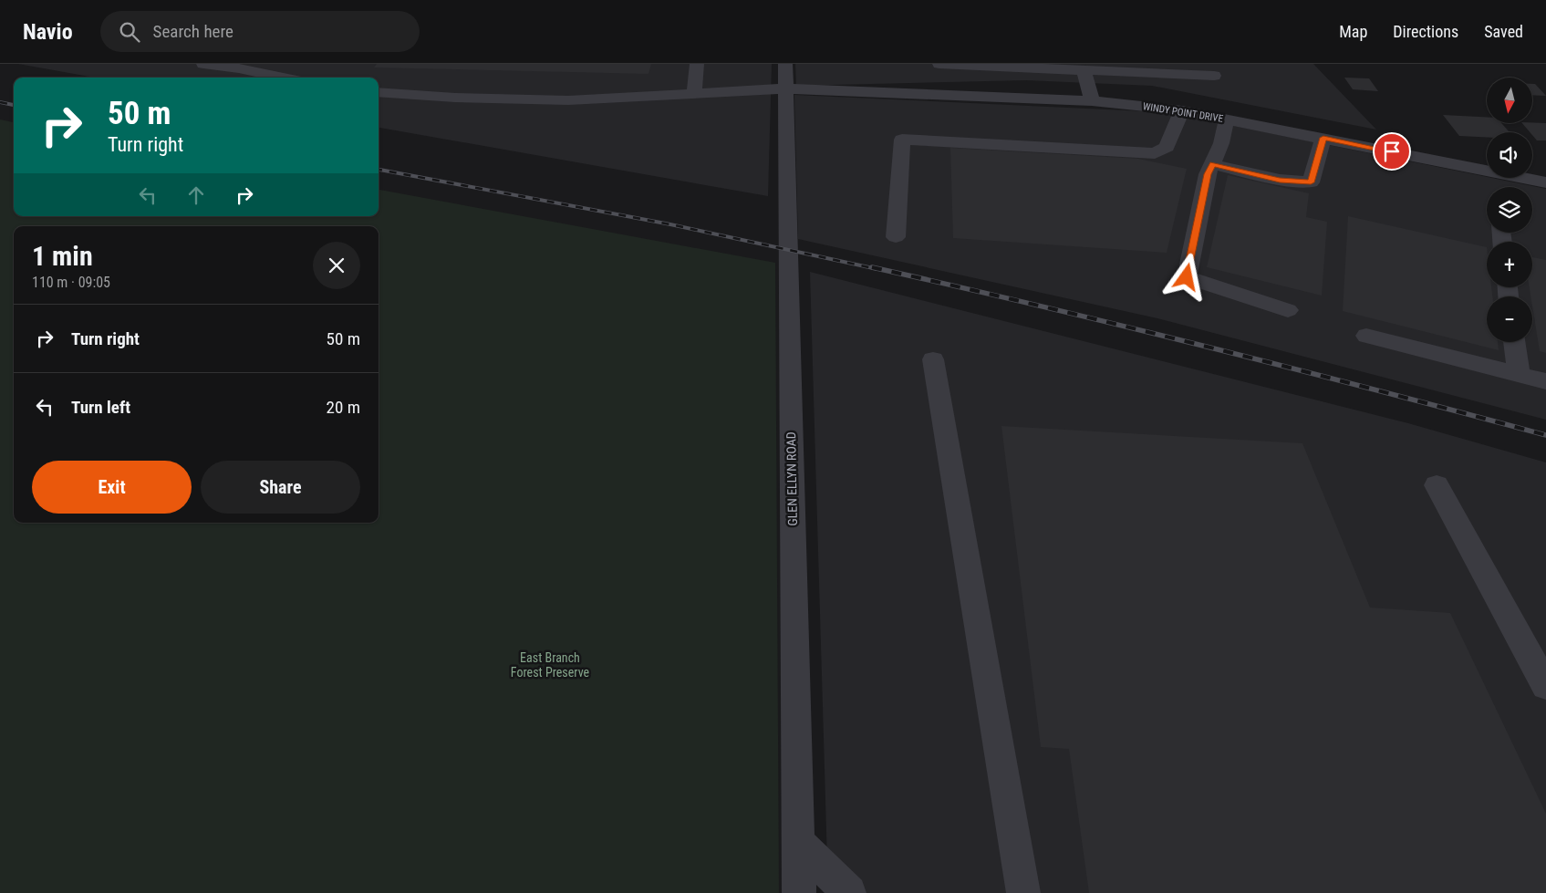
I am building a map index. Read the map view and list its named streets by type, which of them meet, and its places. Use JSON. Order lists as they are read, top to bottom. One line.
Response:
{"streets":{"street":["WINDY POINT DRIVE","GLEN ELLYN ROAD"]},"crossings":[["WINDY POINT DRIVE","GLEN ELLYN ROAD"]],"parks":["East Branch Forest Preserve"],"north":"bottom","page":{"header":"Navio","search":"Search here","nav":["Map","Directions","Saved"],"map_buttons":["+","−"],"turn":["50 m","Turn right"],"heading":["1 min","110 m · 09:05"],"list":[{"name":"Turn right","value":"50 m"},{"name":"Turn left","value":"20 m"}],"buttons":["Exit","Share"]}}
